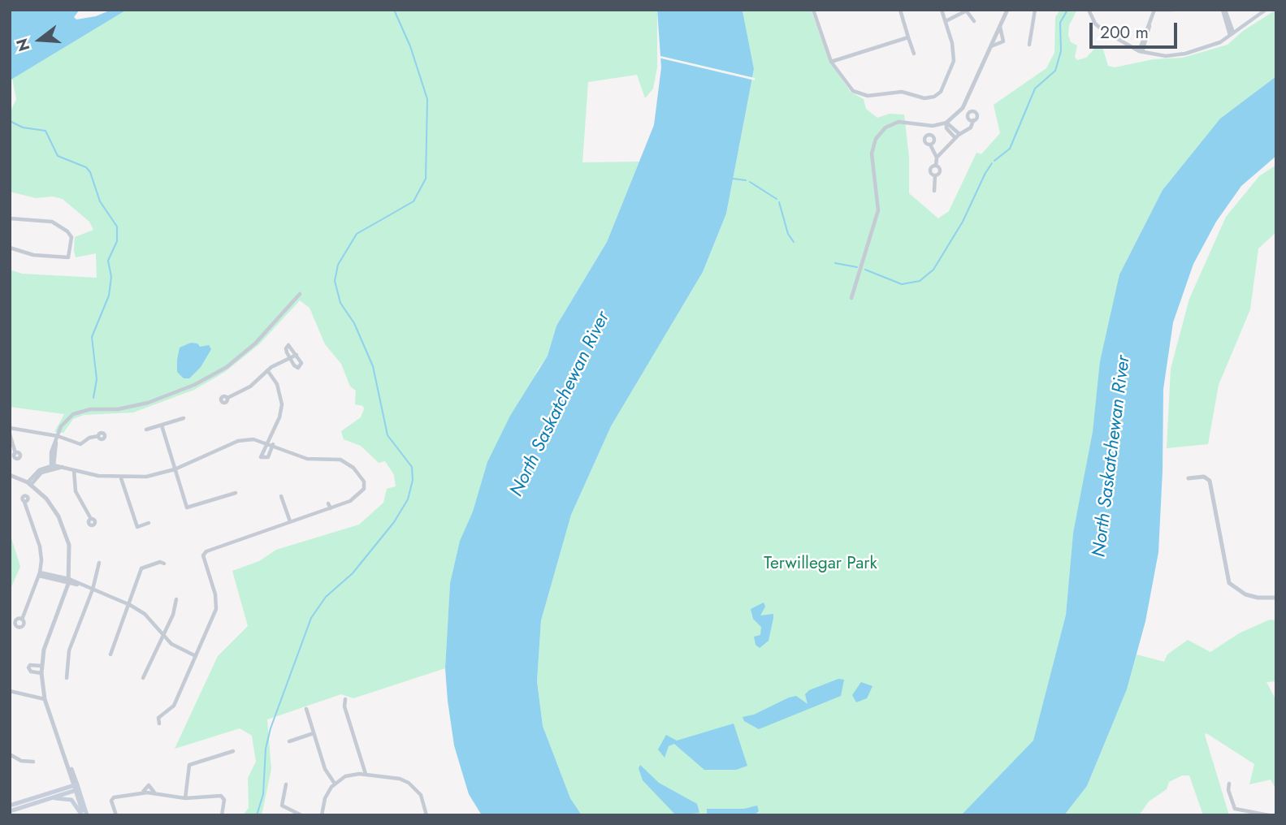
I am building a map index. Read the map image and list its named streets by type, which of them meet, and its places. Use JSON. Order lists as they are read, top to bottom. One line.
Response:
{"water":["North Saskatchewan River"],"parks":["Terwillegar Park"],"scale_bar":"200 m","north":"left"}
